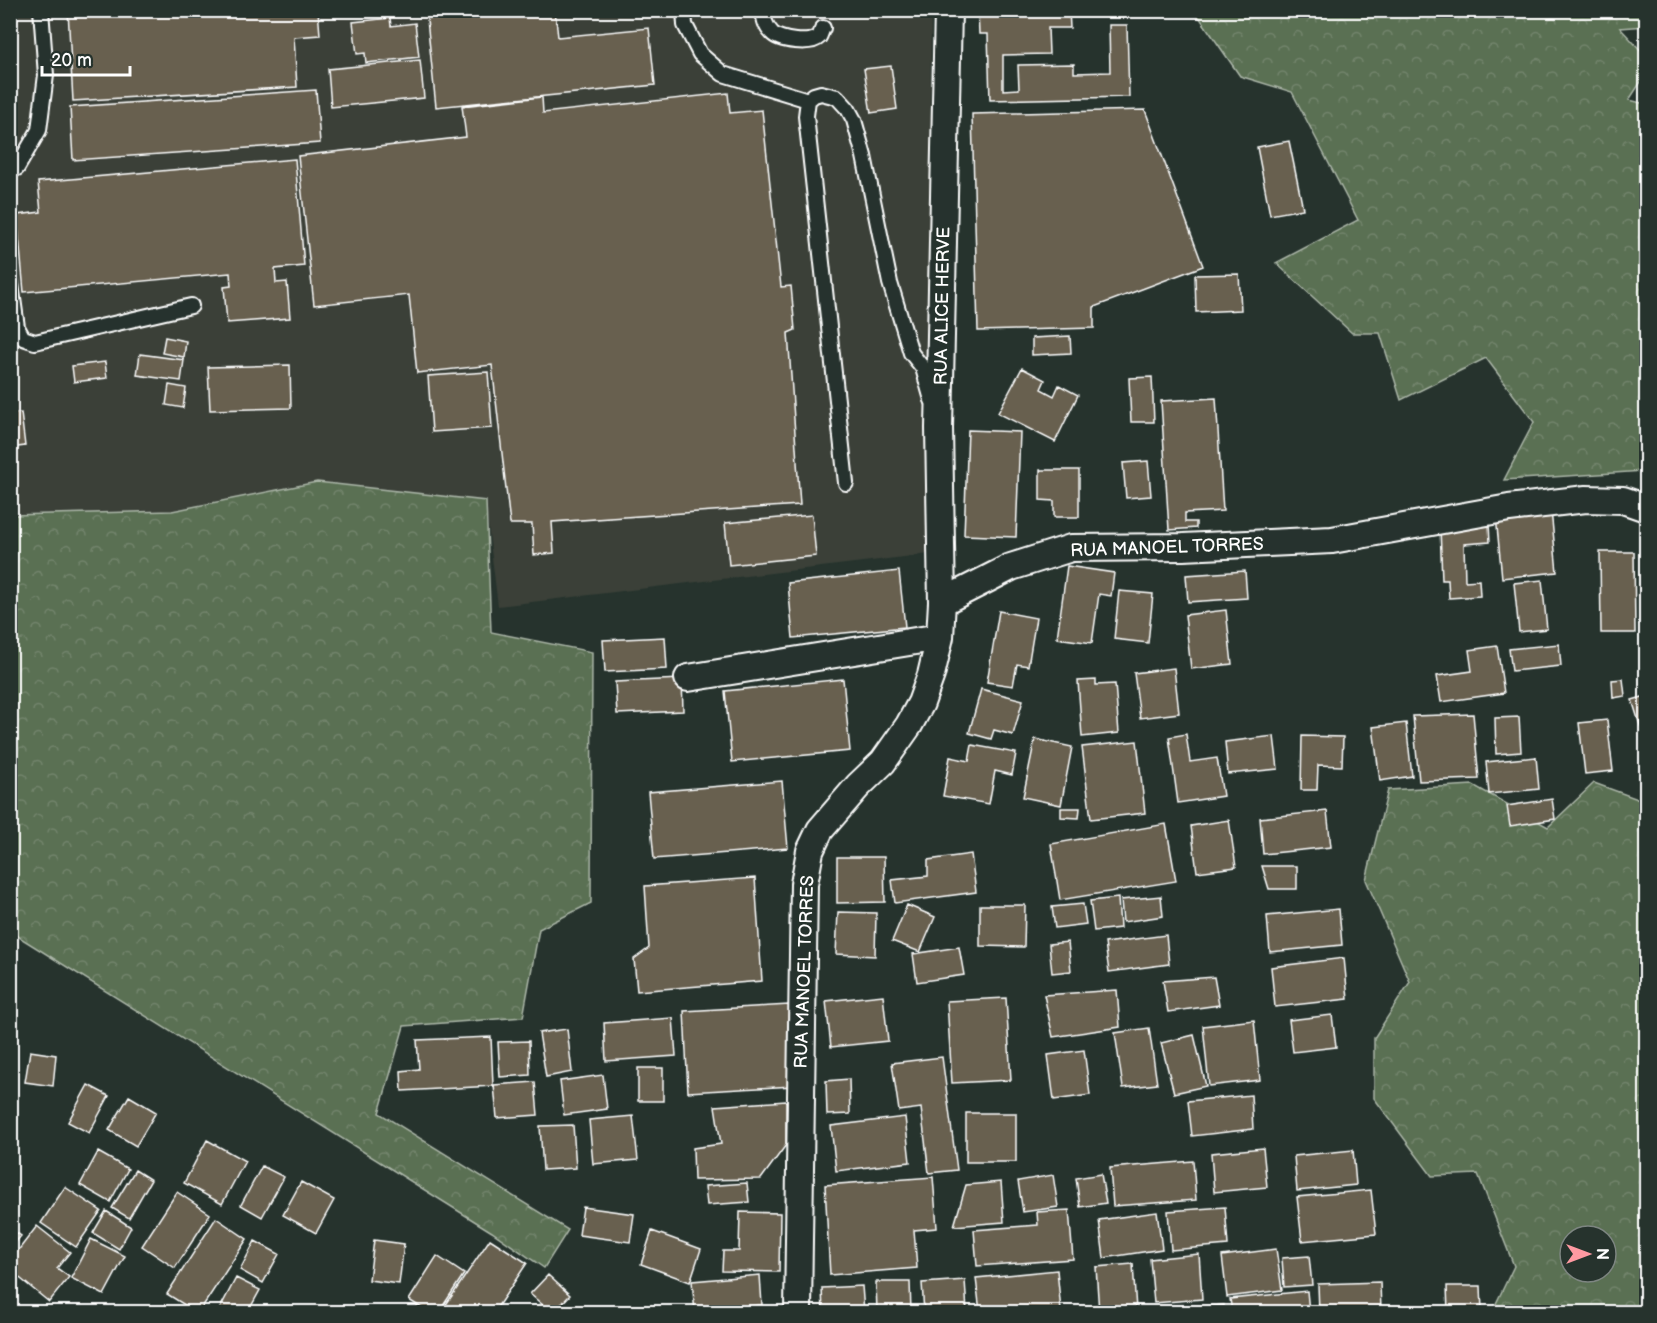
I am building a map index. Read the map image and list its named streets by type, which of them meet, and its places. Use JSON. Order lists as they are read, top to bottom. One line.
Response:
{"streets":{"street":["RUA ALICE HERVE","RUA MANOEL TORRES"]},"crossings":[["RUA ALICE HERVE","RUA MANOEL TORRES"]],"scale_bar":"20 m","north":"right"}
